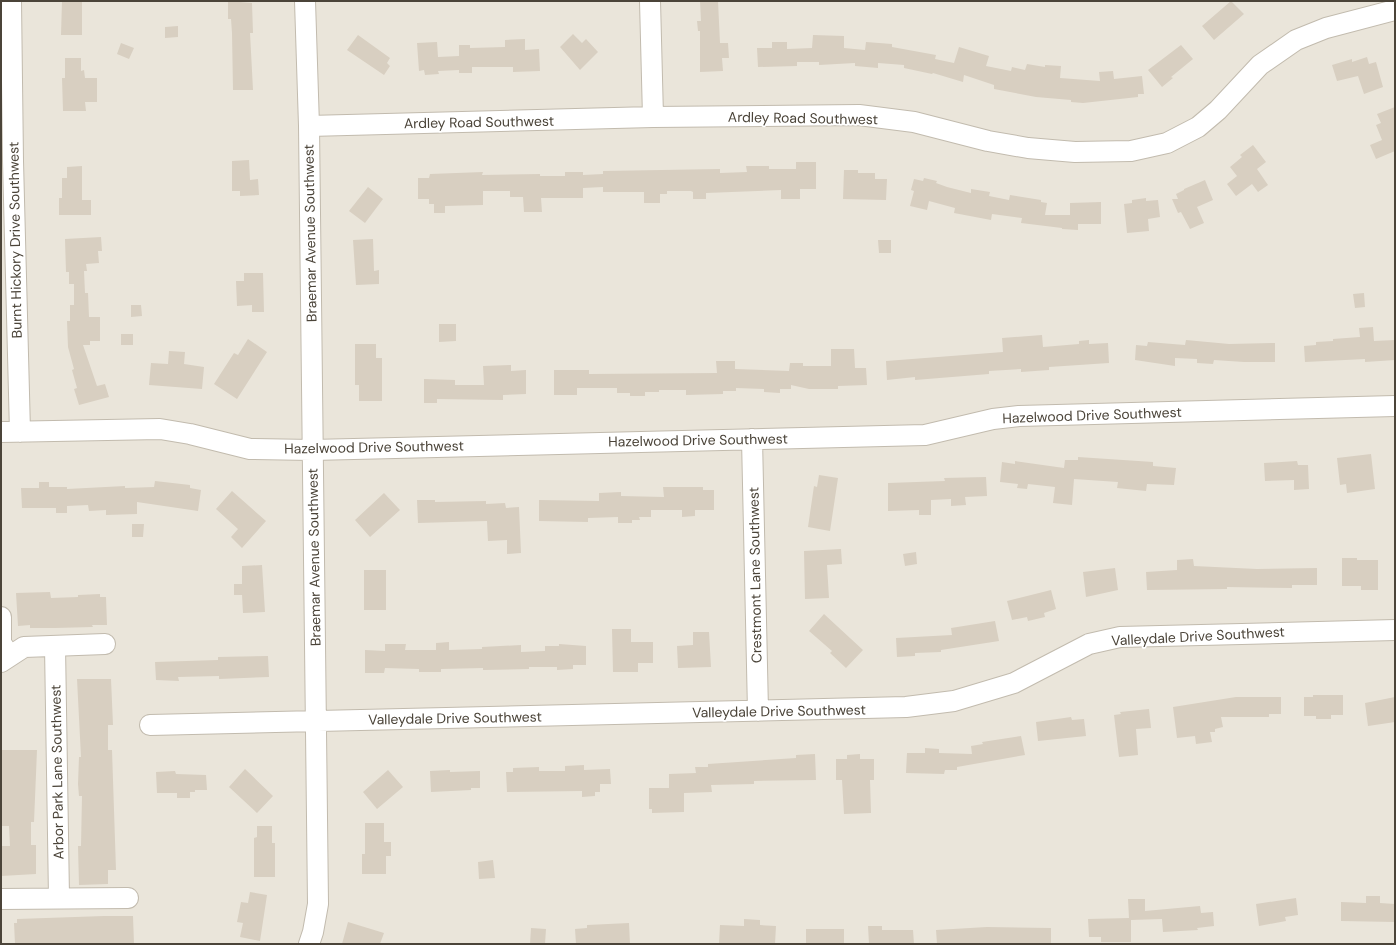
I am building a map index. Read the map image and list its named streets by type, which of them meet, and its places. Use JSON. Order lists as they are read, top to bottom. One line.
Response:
{"streets":{"street":["Ardley Road Southwest","Braemar Avenue Southwest","Burnt Hickory Drive Southwest","Hazelwood Drive Southwest","Crestmont Lane Southwest","Valleydale Drive Southwest","Arbor Park Lane Southwest"]},"crossings":[["Ardley Road Southwest","Braemar Avenue Southwest"],["Braemar Avenue Southwest","Hazelwood Drive Southwest"],["Braemar Avenue Southwest","Valleydale Drive Southwest"],["Burnt Hickory Drive Southwest","Hazelwood Drive Southwest"],["Hazelwood Drive Southwest","Crestmont Lane Southwest"],["Crestmont Lane Southwest","Valleydale Drive Southwest"]]}
